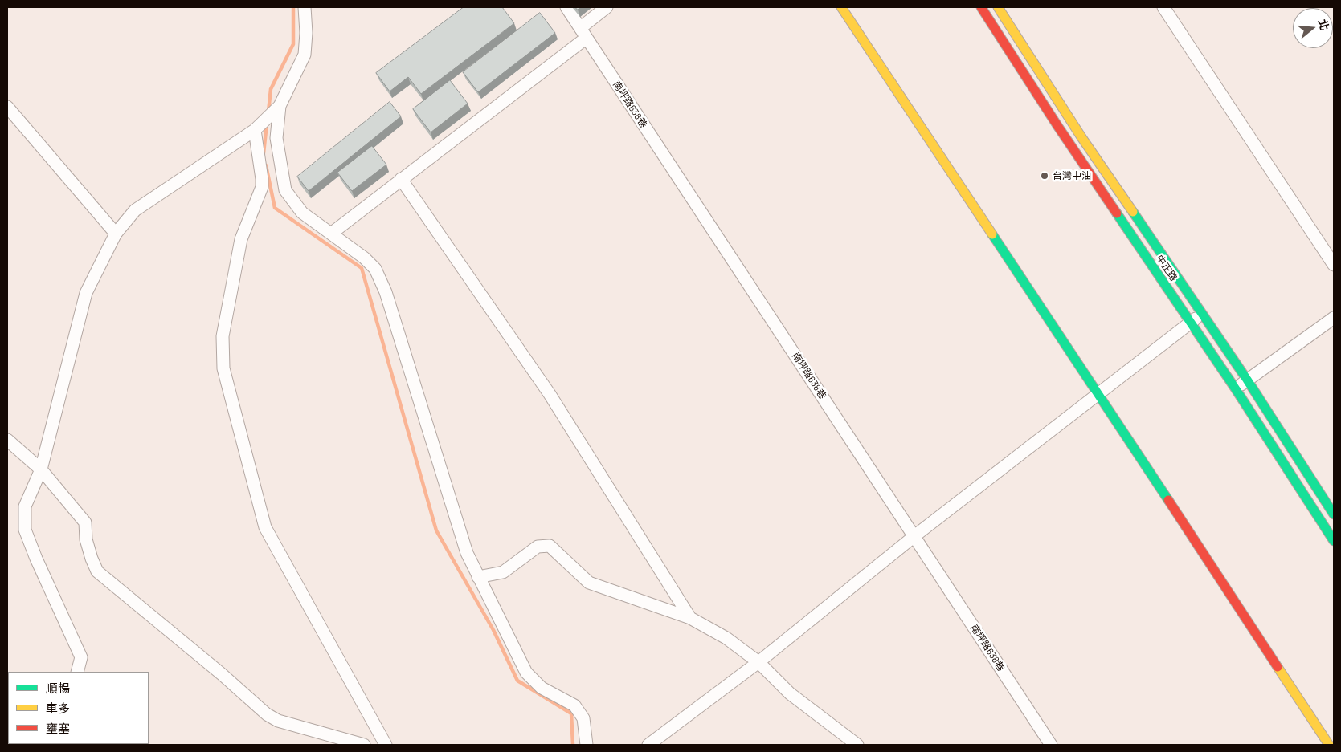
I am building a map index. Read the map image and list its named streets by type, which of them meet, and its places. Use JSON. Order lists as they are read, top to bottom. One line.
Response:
{"streets":{"main road":["中正路"],"street":["南坪路638巷"]},"places":["台灣中油"],"legend":["順暢","車多","壅塞"],"north":"right"}
